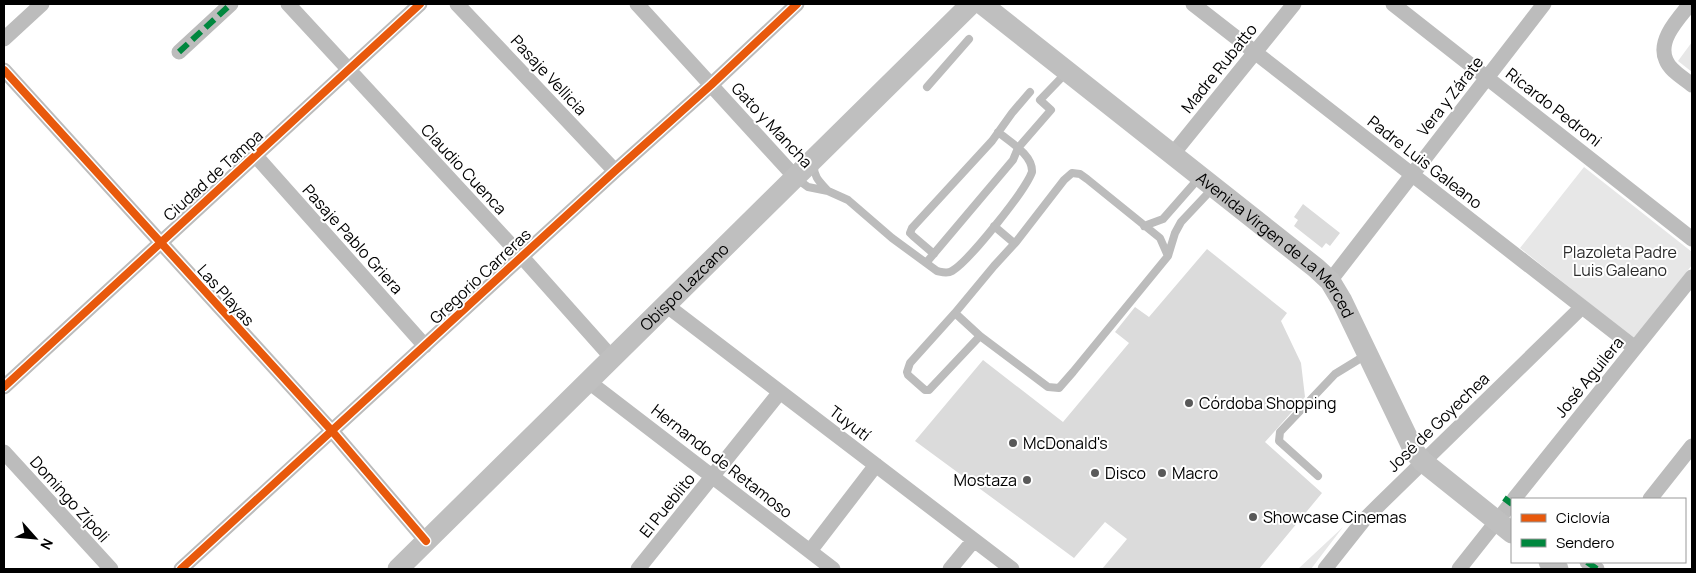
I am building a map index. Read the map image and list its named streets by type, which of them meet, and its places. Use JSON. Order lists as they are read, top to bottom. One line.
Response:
{"streets":{"main road":["Avenida Virgen de La Merced","Obispo Lazcano"],"street":["Madre Rubatto","Pasaje Vellicia","Vera y Zárate","Ricardo Pedroni","Gato y Mancha","Padre Luis Galeano","Claudio Cuenca","Ciudad de Tampa","Pasaje Pablo Griera","Gregorio Carreras","Las Playas","José Aguilera","José de Goyechea","Tuyutí","Hernando de Retamoso","Domingo Zípoli","El Pueblito"]},"crossings":[["Madre Rubatto","Padre Luis Galeano"],["Madre Rubatto","Avenida Virgen de La Merced"],["Pasaje Vellicia","Gregorio Carreras"],["Vera y Zárate","Ricardo Pedroni"],["Vera y Zárate","Padre Luis Galeano"],["Vera y Zárate","Avenida Virgen de La Merced"],["Gato y Mancha","Gregorio Carreras"],["Gato y Mancha","Obispo Lazcano"],["Padre Luis Galeano","José Aguilera"],["Padre Luis Galeano","José de Goyechea"],["Claudio Cuenca","Ciudad de Tampa"],["Claudio Cuenca","Gregorio Carreras"],["Claudio Cuenca","Obispo Lazcano"],["Ciudad de Tampa","Pasaje Pablo Griera"],["Ciudad de Tampa","Las Playas"],["Pasaje Pablo Griera","Gregorio Carreras"],["Avenida Virgen de La Merced","José Aguilera"],["Avenida Virgen de La Merced","José de Goyechea"],["Gregorio Carreras","Las Playas"],["Obispo Lazcano","Las Playas"],["Obispo Lazcano","Tuyutí"],["Obispo Lazcano","Hernando de Retamoso"],["Tuyutí","El Pueblito"],["Hernando de Retamoso","El Pueblito"]],"parks":["Plazoleta Padre Luis Galeano"],"places":["Córdoba Shopping","McDonald's","Disco","Macro","Mostaza","Showcase Cinemas"],"legend":["Ciclovía","Sendero"],"north":"bottom right"}
